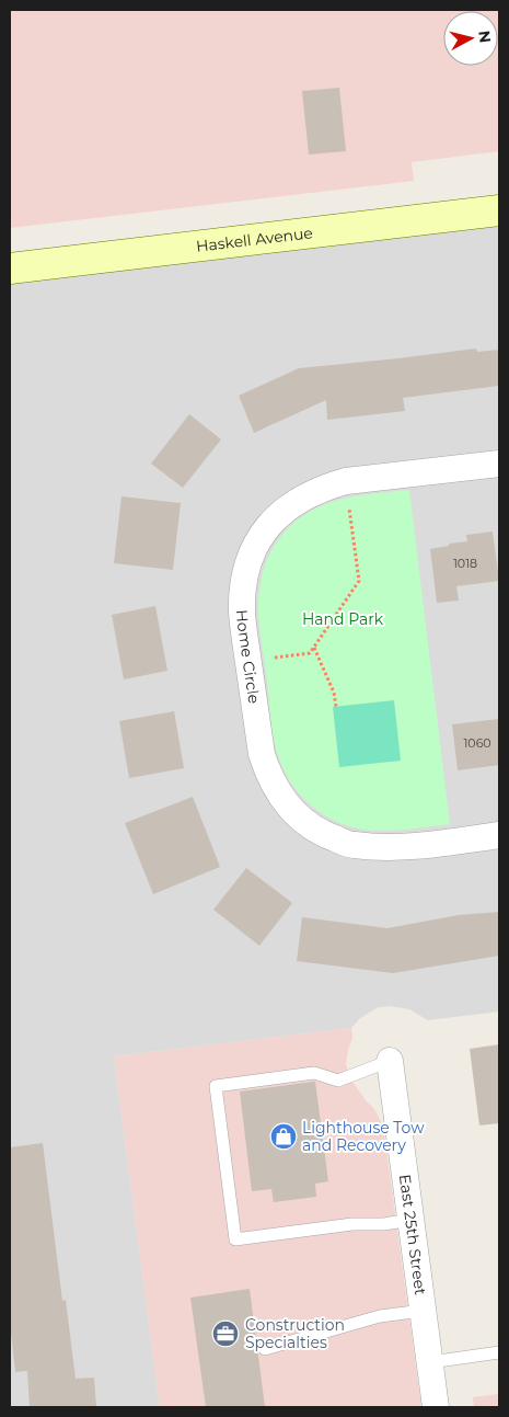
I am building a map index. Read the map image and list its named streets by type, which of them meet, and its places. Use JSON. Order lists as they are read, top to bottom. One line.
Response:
{"streets":{"main road":["Haskell Avenue"],"street":["Home Circle","East 25th Street"]},"parks":["Hand Park"],"places":{"shop":["Lighthouse Tow and Recovery"],"office":["Construction Specialties"]},"house_numbers":["1018","1060"],"north":"right"}
